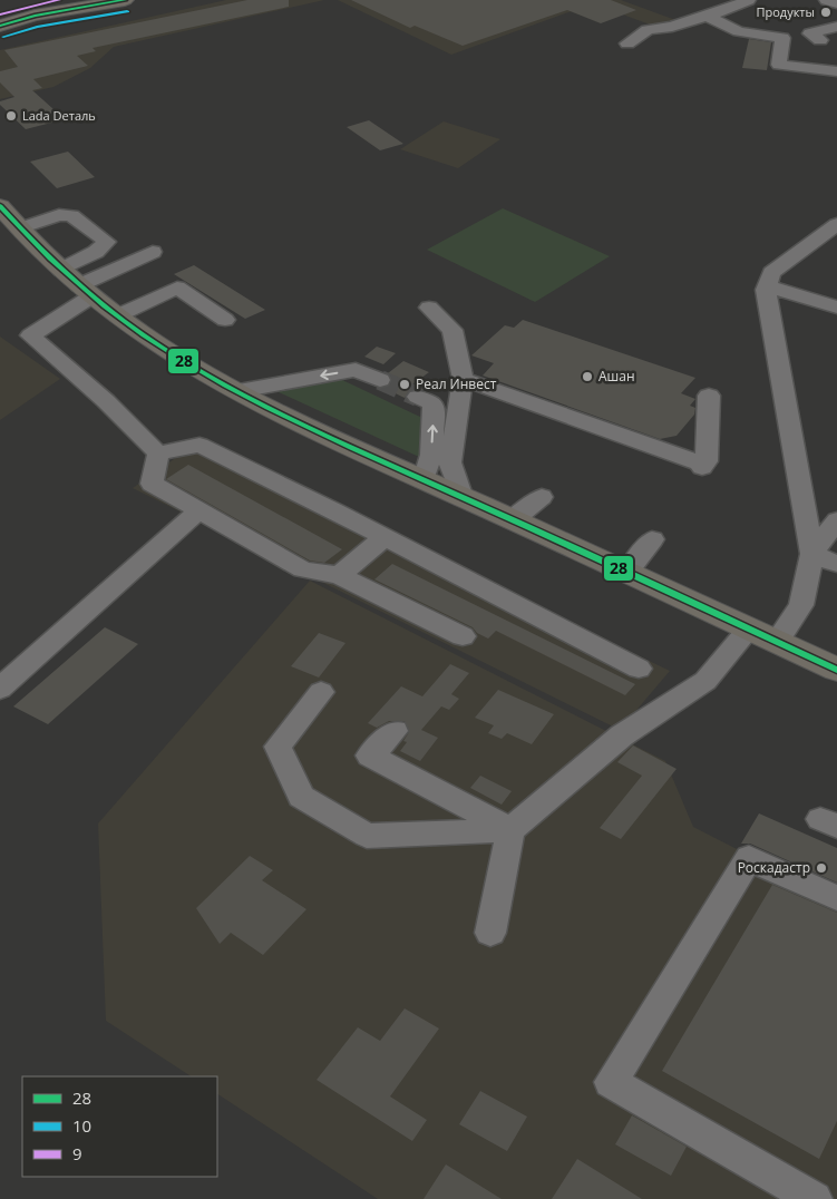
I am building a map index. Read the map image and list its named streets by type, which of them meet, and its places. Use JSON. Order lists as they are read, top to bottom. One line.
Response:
{"places":["Продукты","Lada Dеталь","Ашан","Реал Инвест","Роскадастр"],"lines":["transit line 28","transit line 9","transit line 10"],"legend":["28","10","9"]}
